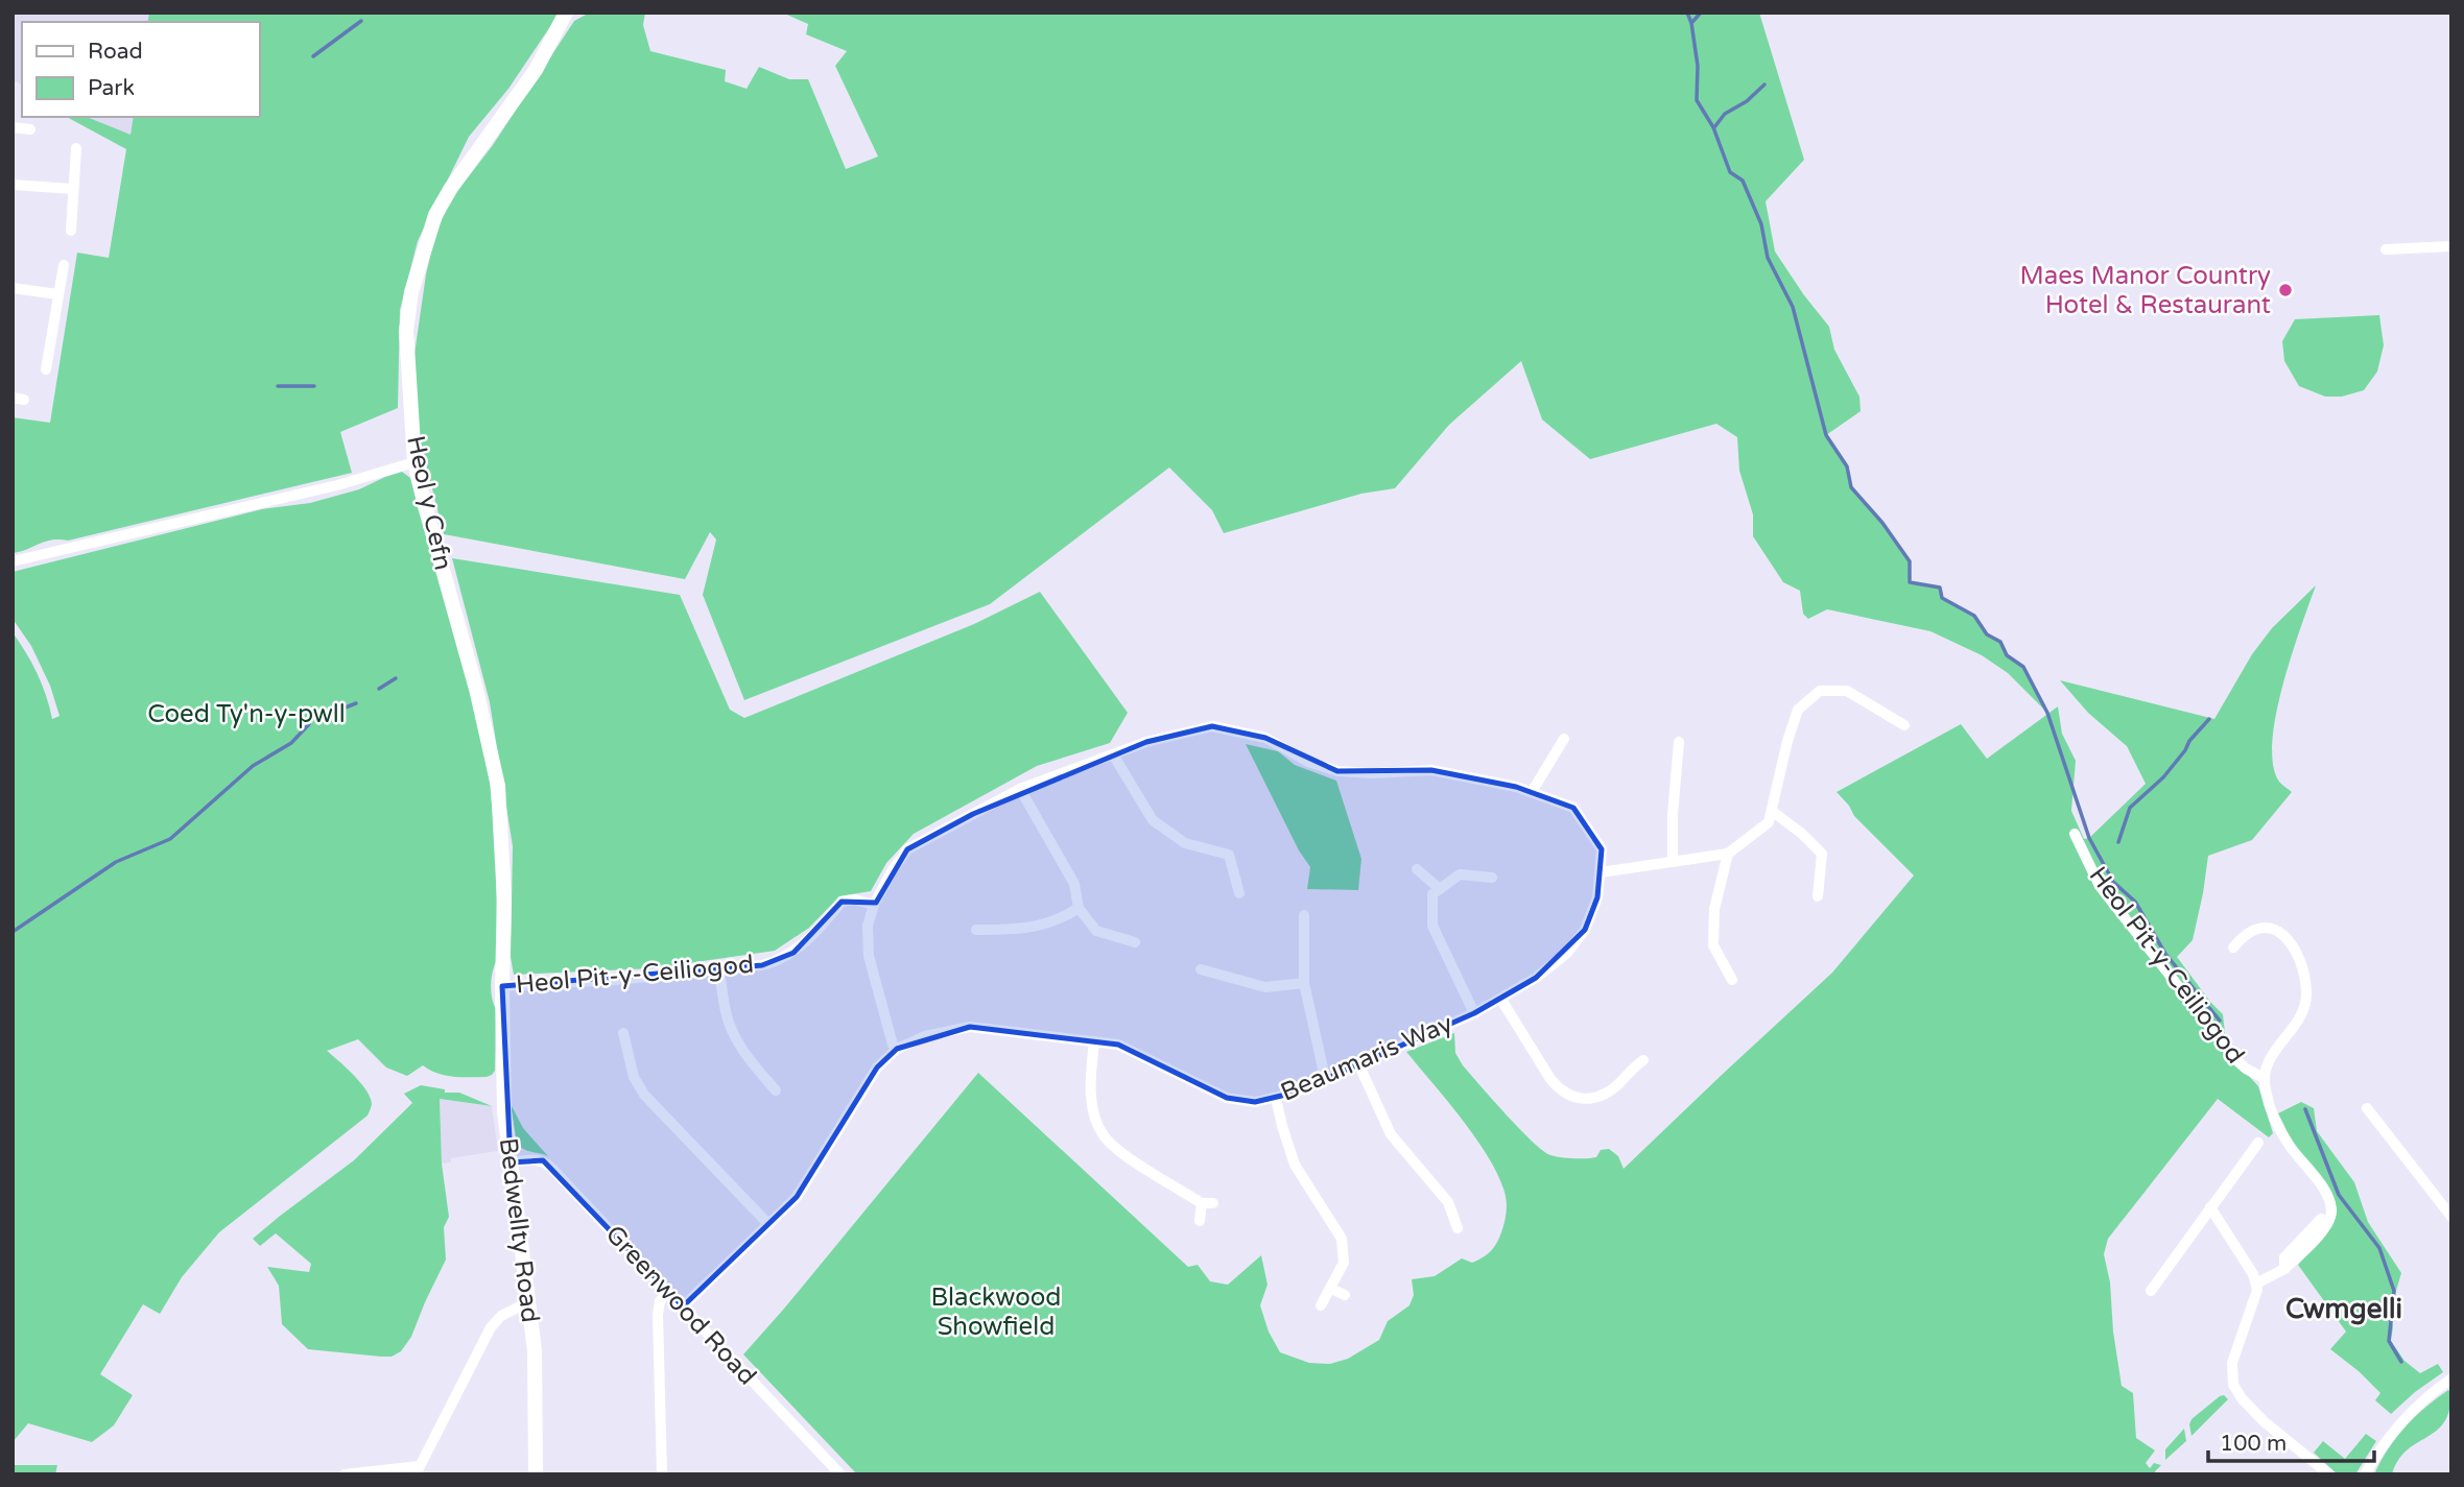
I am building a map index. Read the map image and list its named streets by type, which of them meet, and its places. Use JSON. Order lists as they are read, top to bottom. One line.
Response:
{"streets":{"street":["Heol y Cefn","Heol Pit-y-Ceiliogod","Beaumaris Way","Bedwellty Road","Greenwood Road"]},"crossings":[["Heol y Cefn","Heol Pit-y-Ceiliogod"],["Heol y Cefn","Bedwellty Road"],["Heol Pit-y-Ceiliogod","Bedwellty Road"],["Beaumaris Way","Greenwood Road"],["Bedwellty Road","Greenwood Road"]],"districts":["Cwmgelli"],"parks":["Coed Ty'n-y-pwll","Blackwood Showfield"],"places":["Maes Manor Country Hotel & Restaurant"],"legend":["Road","Park"],"scale_bar":"100 m"}
